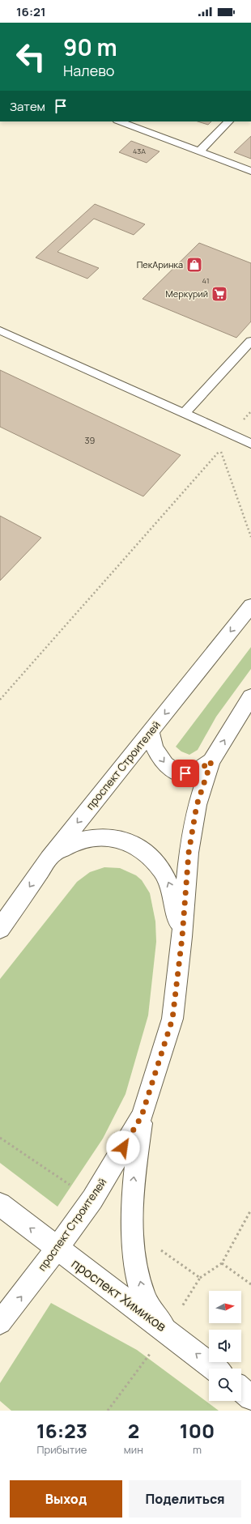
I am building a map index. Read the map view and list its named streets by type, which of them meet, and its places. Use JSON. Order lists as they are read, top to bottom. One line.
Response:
{"streets":{"main road":["проспект Строителей","проспект Химиков"]},"crossings":[["проспект Строителей","проспект Химиков"]],"one_way":["проспект Химиков"],"places":{"shop":["ПекАринка"],"supermarket":["Меркурий"]},"house_numbers":["43А","41","39"],"north":"right","page":{"status":"16:21","turn":["90 m","Налево"],"then":"Затем","eta":["16:23","Прибытие","2","мин","100","m"],"buttons":["Выход","Поделиться"]}}
